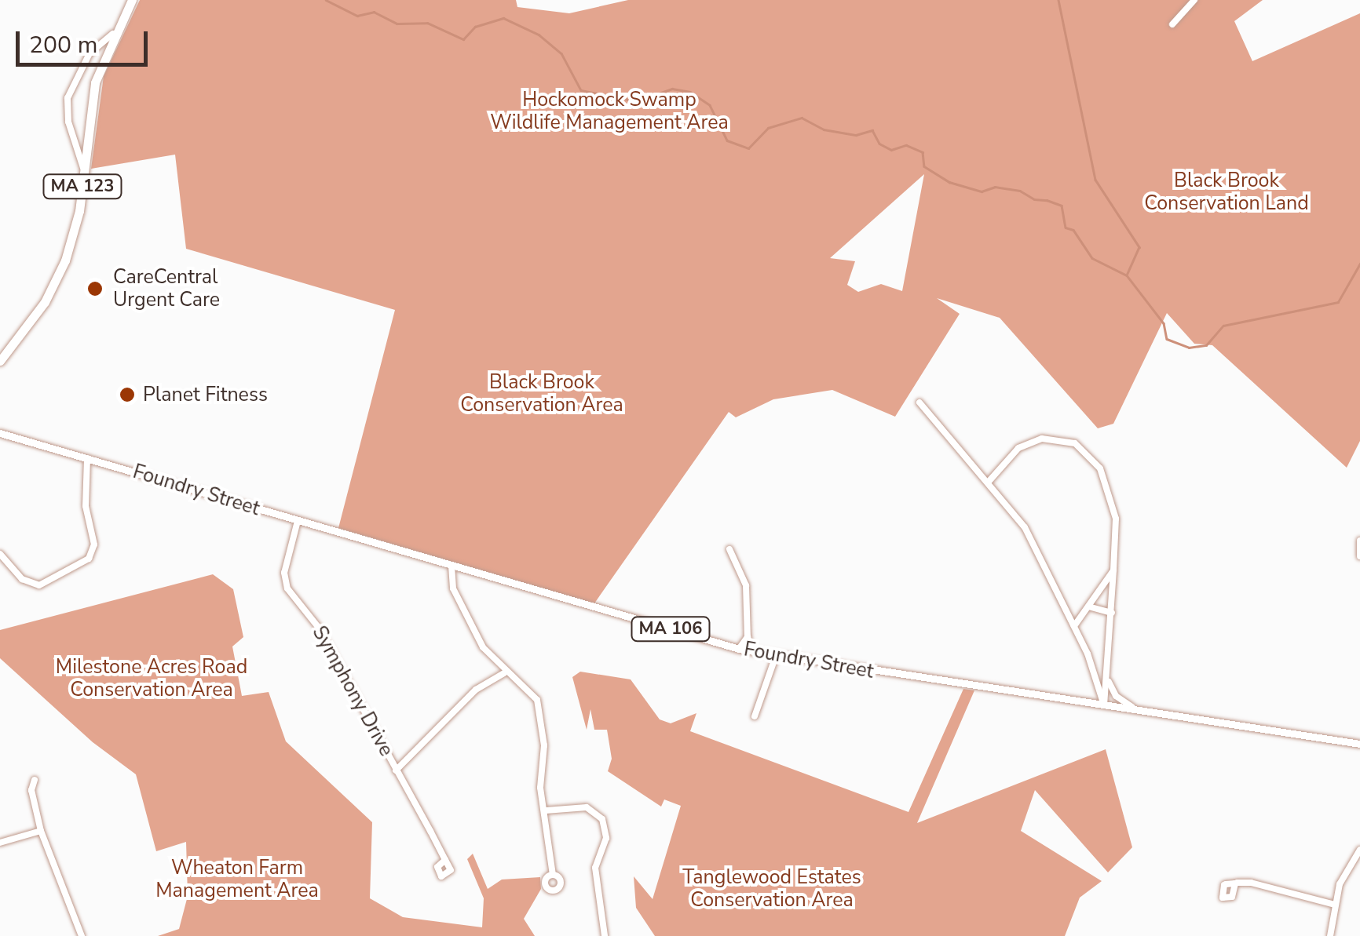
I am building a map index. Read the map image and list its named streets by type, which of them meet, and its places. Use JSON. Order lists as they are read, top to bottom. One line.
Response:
{"streets":{"highway":["MA 123"],"main road":["Foundry Street","MA 106"],"street":["Symphony Drive"]},"crossings":[["Foundry Street","Symphony Drive"]],"parks":["Hockomock Swamp Wildlife Management Area","Black Brook Conservation Land","Black Brook Conservation Area","Milestone Acres Road Conservation Area","Wheaton Farm Management Area","Tanglewood Estates Conservation Area"],"places":["CareCentral Urgent Care","Planet Fitness"],"scale_bar":"200 m"}
